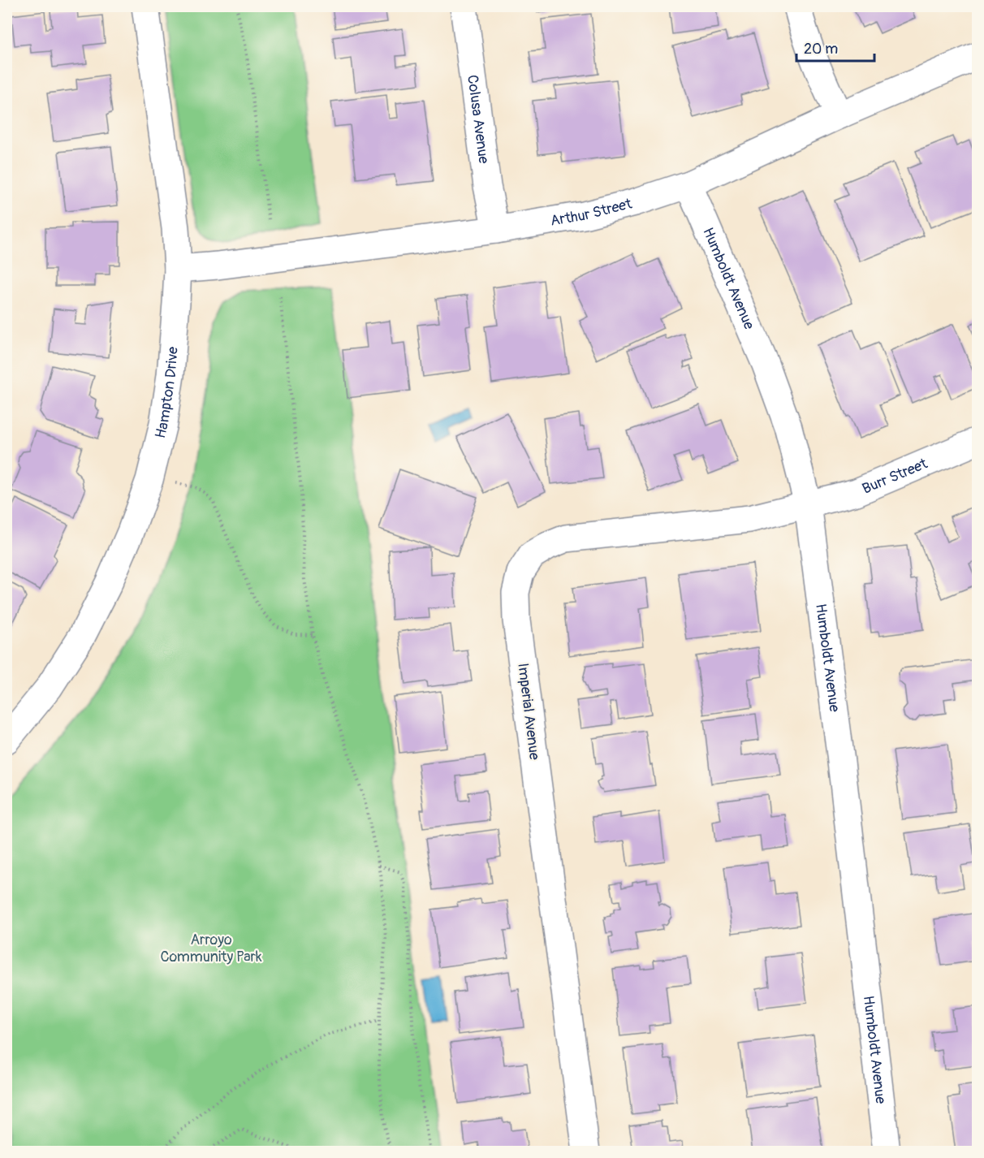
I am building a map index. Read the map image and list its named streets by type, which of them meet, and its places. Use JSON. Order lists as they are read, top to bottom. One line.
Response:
{"streets":{"street":["Colusa Avenue","Arthur Street","Humboldt Avenue","Hampton Drive","Burr Street","Imperial Avenue"]},"crossings":[["Colusa Avenue","Arthur Street"],["Arthur Street","Humboldt Avenue"],["Arthur Street","Hampton Drive"],["Humboldt Avenue","Burr Street"],["Humboldt Avenue","Imperial Avenue"],["Burr Street","Imperial Avenue"]],"parks":["Arroyo Community Park"],"scale_bar":"20 m"}
